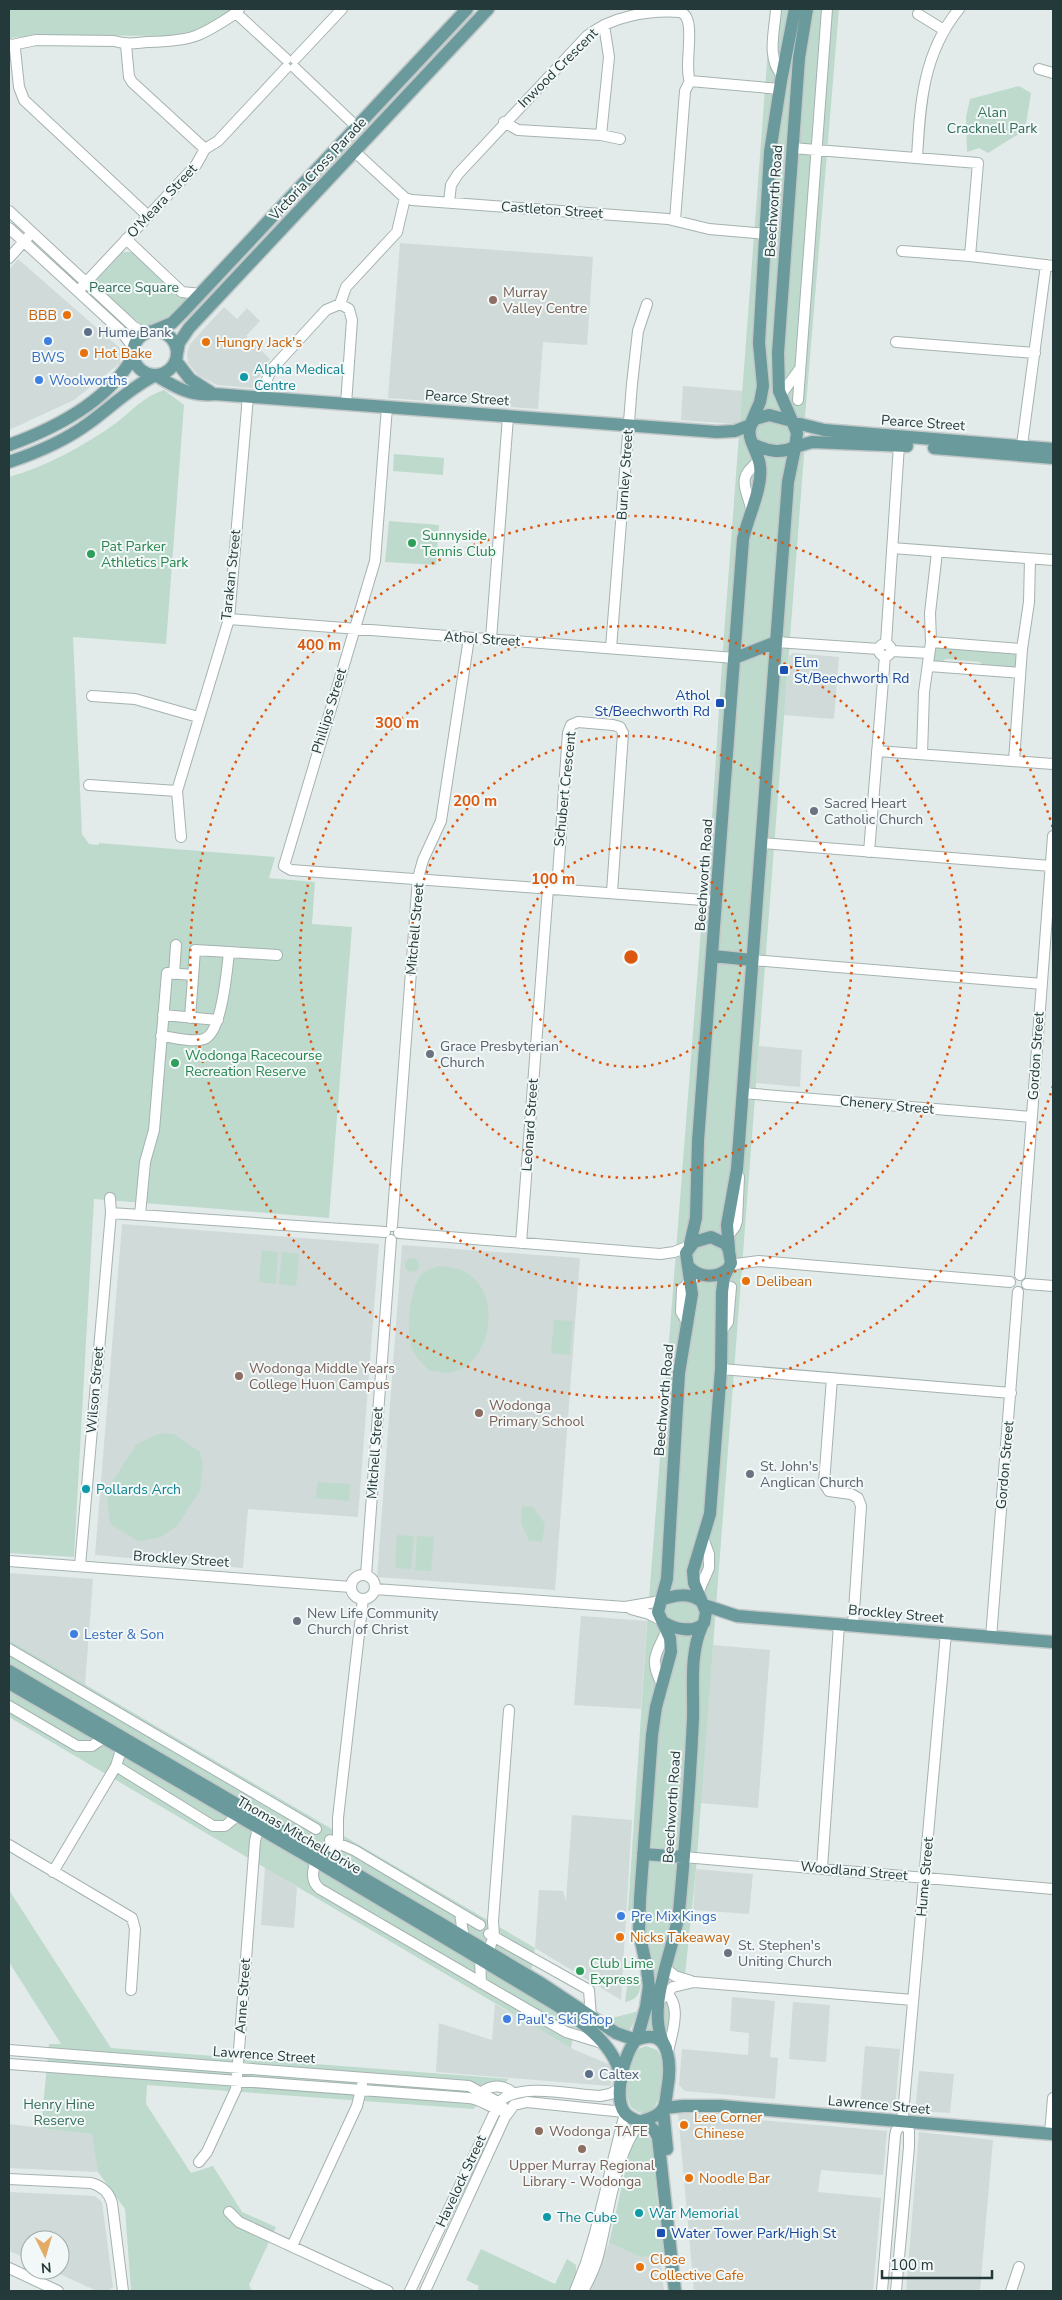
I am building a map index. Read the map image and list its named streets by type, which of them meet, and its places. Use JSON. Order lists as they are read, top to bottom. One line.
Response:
{"streets":{"main road":["Victoria Cross Parade","Beechworth Road","Pearce Street","Brockley Street","Thomas Mitchell Drive","Lawrence Street"],"street":["Inwood Crescent","O'Meara Street","Castleton Street","Burnley Street","Tarakan Street","Athol Street","Phillips Street","Schubert Crescent","Mitchell Street","Gordon Street","Chenery Street","Leonard Street","Wilson Street","Woodland Street","Hume Street","Anne Street","Havelock Street"]},"crossings":[["Inwood Crescent","Castleton Street"],["Victoria Cross Parade","Pearce Street"],["Beechworth Road","Castleton Street"],["Beechworth Road","Pearce Street"],["Beechworth Road","Athol Street"],["Beechworth Road","Brockley Street"],["Beechworth Road","Thomas Mitchell Drive"],["Beechworth Road","Woodland Street"],["Beechworth Road","Lawrence Street"],["Pearce Street","Burnley Street"],["Pearce Street","Tarakan Street"],["Pearce Street","Phillips Street"],["Burnley Street","Athol Street"],["Tarakan Street","Athol Street"],["Athol Street","Phillips Street"],["Athol Street","Mitchell Street"],["Phillips Street","Mitchell Street"],["Schubert Crescent","Leonard Street"],["Mitchell Street","Brockley Street"],["Gordon Street","Chenery Street"],["Gordon Street","Brockley Street"],["Wilson Street","Brockley Street"],["Brockley Street","Hume Street"],["Thomas Mitchell Drive","Anne Street"],["Thomas Mitchell Drive","Lawrence Street"],["Woodland Street","Hume Street"],["Hume Street","Lawrence Street"],["Anne Street","Lawrence Street"],["Lawrence Street","Havelock Street"]],"parks":["Alan Cracknell Park","Pearce Square","Henry Hine Reserve"],"places":{"other":["Murray Valley Centre","BBB","Hume Bank","BWS","Hungry Jack's","Hot Bake","Alpha Medical Centre","Woolworths","Sunnyside Tennis Club","Pat Parker Athletics Park","Sacred Heart Catholic Church","Grace Presbyterian Church","Wodonga Racecourse Recreation Reserve","Delibean","Wodonga Middle Years College Huon Campus","Wodonga Primary School","St. John's Anglican Church","Pollards Arch","New Life Community Church of Christ","Lester & Son","Pre Mix Kings","Nicks Takeaway","St. Stephen's Uniting Church","Club Lime Express","Paul's Ski Shop","Caltex","Lee Corner Chinese","Wodonga TAFE","Upper Murray Regional Library - Wodonga","Noodle Bar","War Memorial","The Cube","Close Collective Cafe"],"transit":["Elm St/Beechworth Rd","Athol St/Beechworth Rd","Water Tower Park/High St"]},"scale_bar":"100 m","north":"bottom","rings":["400 m","300 m","200 m","100 m"]}
